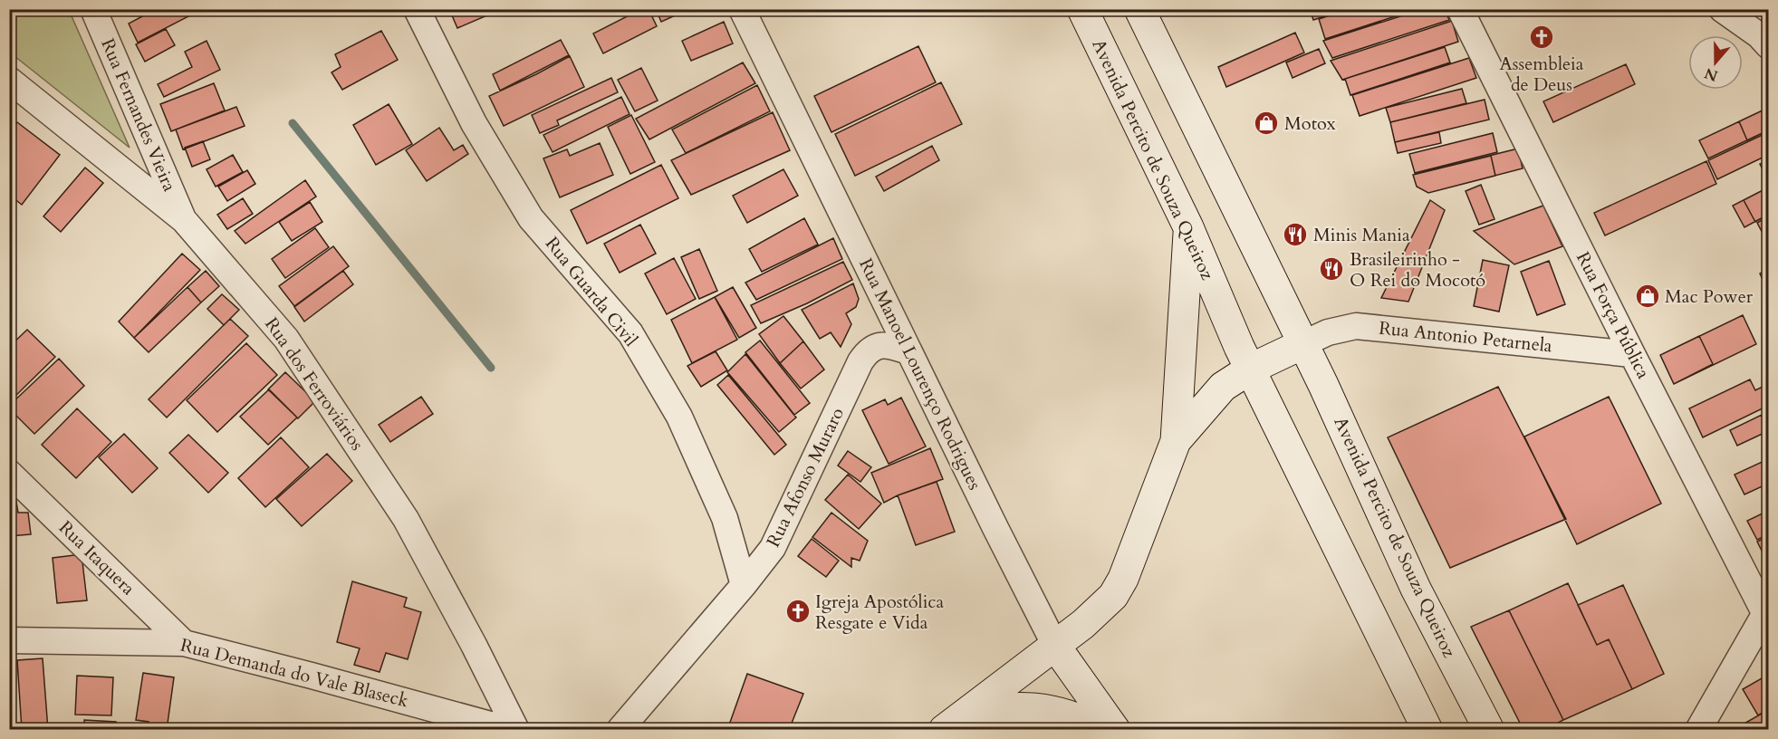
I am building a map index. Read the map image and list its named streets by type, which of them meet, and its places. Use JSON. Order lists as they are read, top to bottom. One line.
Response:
{"streets":{"main road":["Avenida Percito de Souza Queiroz","Rua Manoel Lourenço Rodrigues"],"street":["Rua Fernandes Vieira","Rua Guarda Civil","Rua Força Pública","Rua Antonio Petarnela","Rua dos Ferroviários","Rua Afonso Muraro","Rua Itaquera","Rua Demanda do Vale Blaseck"]},"crossings":[["Rua Fernandes Vieira","Rua dos Ferroviários"],["Avenida Percito de Souza Queiroz","Rua Antonio Petarnela"],["Rua Guarda Civil","Rua Afonso Muraro"],["Rua Força Pública","Rua Antonio Petarnela"],["Rua Manoel Lourenço Rodrigues","Rua Afonso Muraro"],["Rua Itaquera","Rua Demanda do Vale Blaseck"]],"places":{"church":["Assembleia de Deus","Igreja Apostólica Resgate e Vida"],"shop":["Motox","Mac Power"],"restaurant":["Minis Mania","Brasileirinho - O Rei do Mocotó"]},"north":"bottom"}
